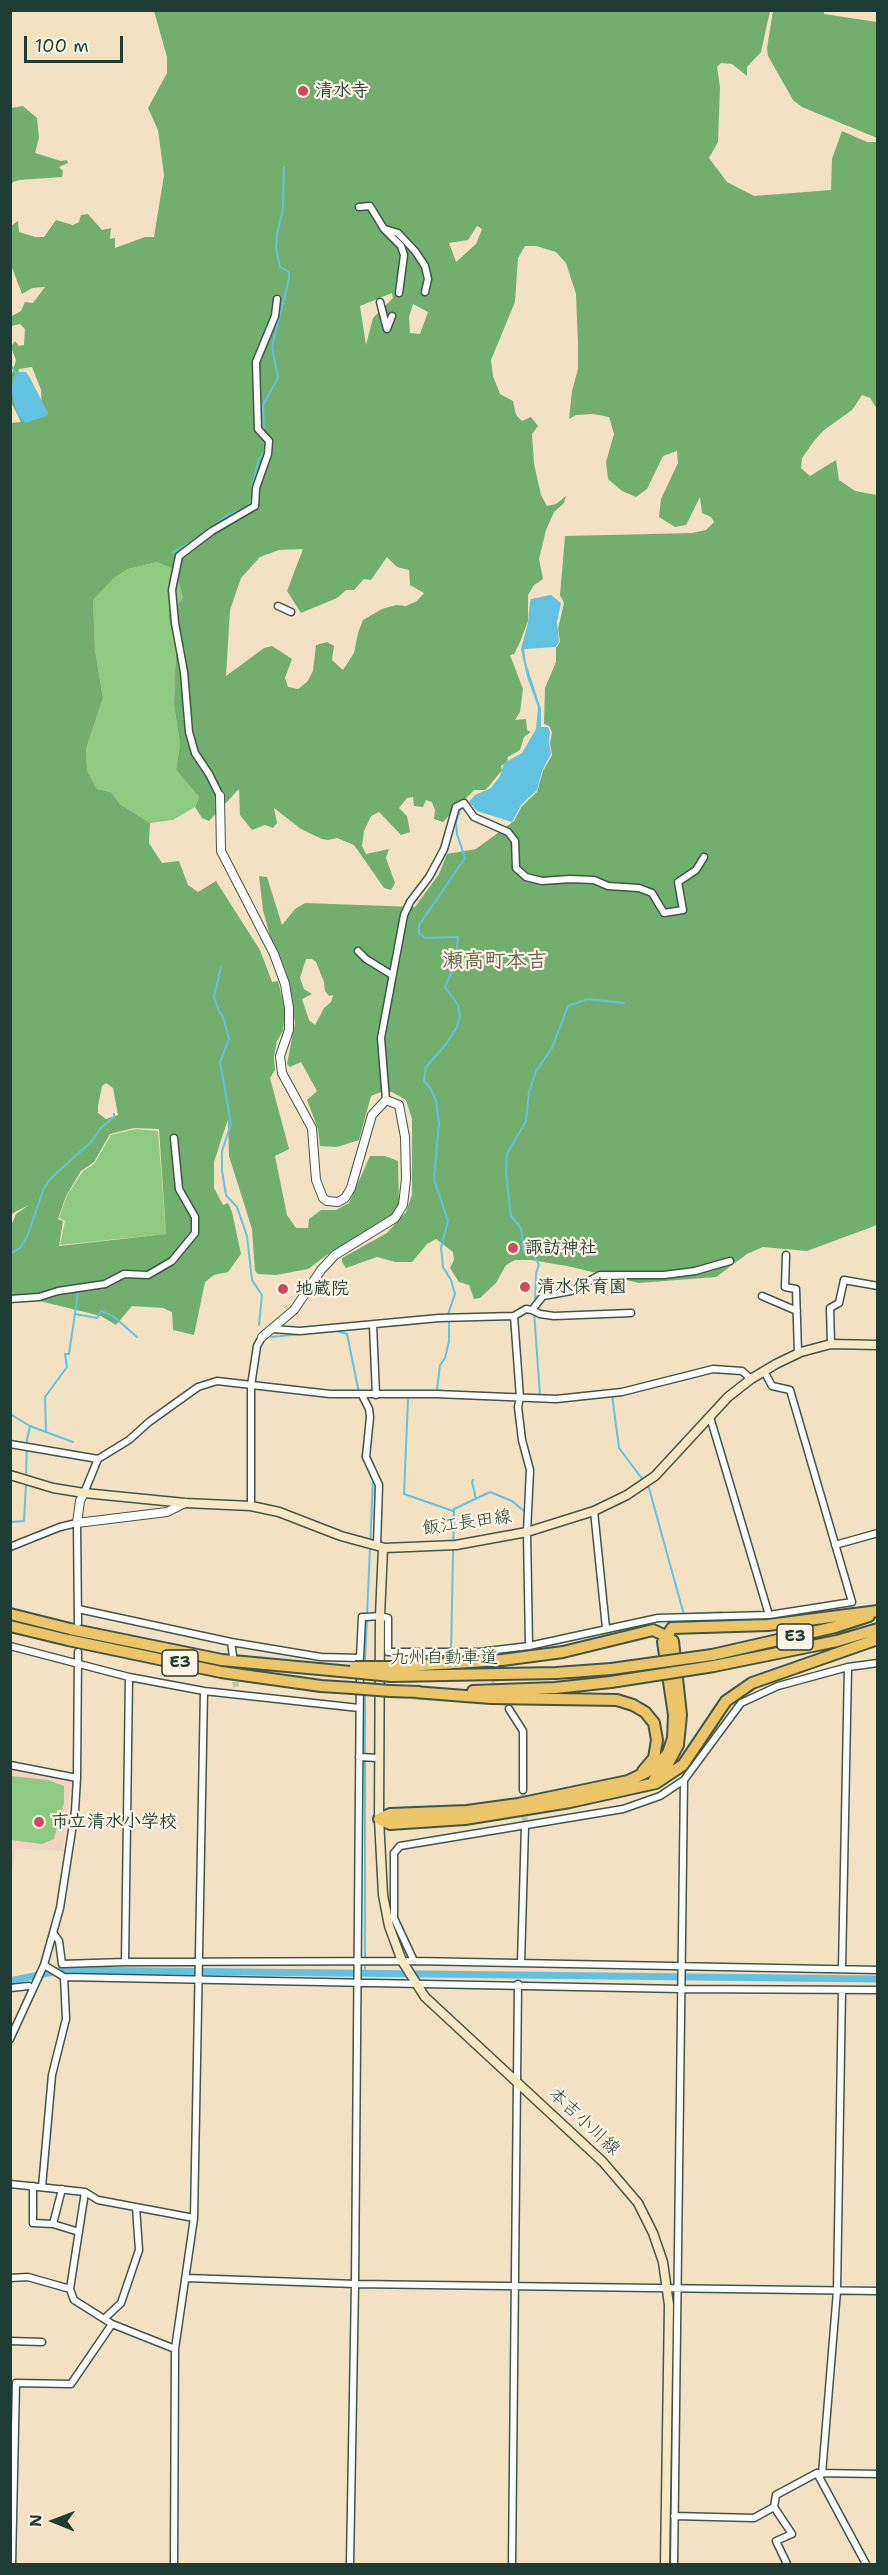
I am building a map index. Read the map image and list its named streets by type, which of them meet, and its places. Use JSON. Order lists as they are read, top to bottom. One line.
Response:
{"streets":{"highway":["E3","九州自動車道"],"main road":["飯江長田線","本吉小川線"]},"crossings":[["飯江長田線","本吉小川線"]],"districts":["瀬高町本吉"],"places":["清水寺","諏訪神社","清水保育園","地蔵院","市立清水小学校"],"scale_bar":"100 m","north":"left"}
